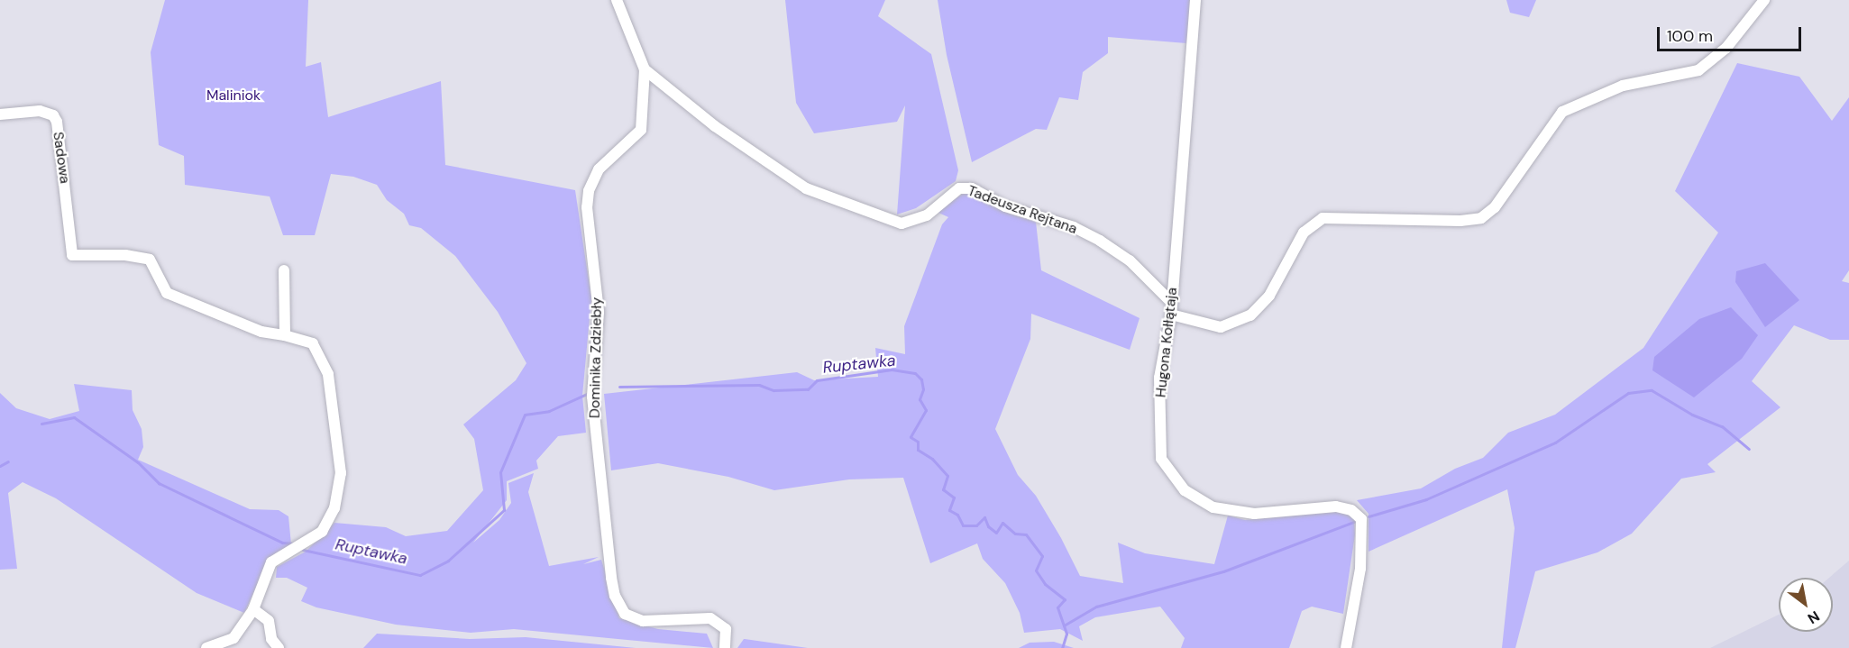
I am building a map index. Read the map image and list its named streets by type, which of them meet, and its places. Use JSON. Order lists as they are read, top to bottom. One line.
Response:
{"streets":{"street":["Sadowa","Tadeusza Rejtana","Hugona Kołłątaja","Dominika Zdziebły"]},"crossings":[["Tadeusza Rejtana","Hugona Kołłątaja"],["Tadeusza Rejtana","Dominika Zdziebły"]],"water":["Ruptawka"],"parks":["Maliniok"],"scale_bar":"100 m","north":"bottom right"}
